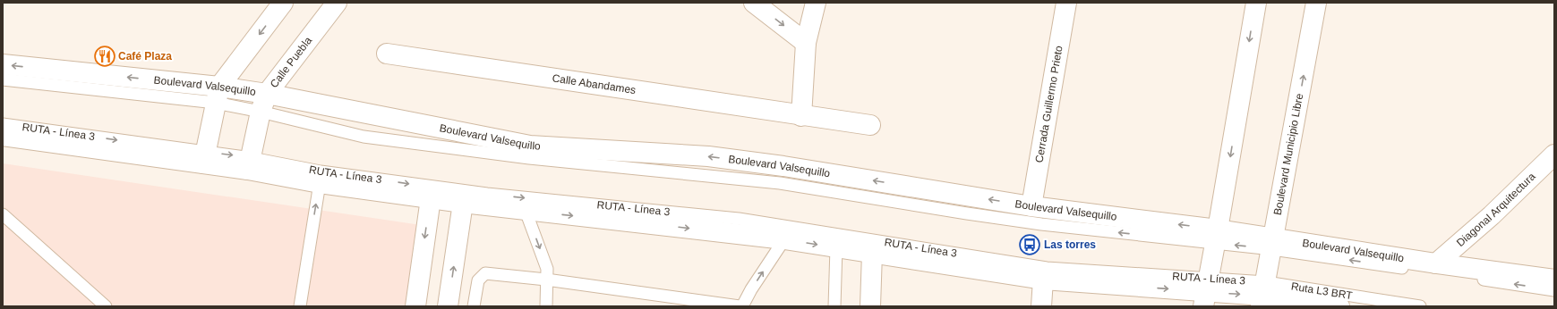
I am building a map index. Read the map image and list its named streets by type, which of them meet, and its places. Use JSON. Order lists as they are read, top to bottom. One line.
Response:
{"streets":{"main road":["Calle Puebla","Calle Abandames","Boulevard Valsequillo","Cerrada Guillermo Prieto","Boulevard Municipio Libre","Diagonal Arquitectura"],"lane":["RUTA - Línea 3","Ruta L3 BRT"]},"crossings":[["Calle Puebla","Boulevard Valsequillo"],["Calle Puebla","RUTA - Línea 3"],["Boulevard Valsequillo","Cerrada Guillermo Prieto"],["Boulevard Valsequillo","Boulevard Municipio Libre"],["Boulevard Valsequillo","Diagonal Arquitectura"],["Boulevard Municipio Libre","Ruta L3 BRT"]],"places":{"restaurant":["Café Plaza"],"bus stop":["Las torres"]}}
